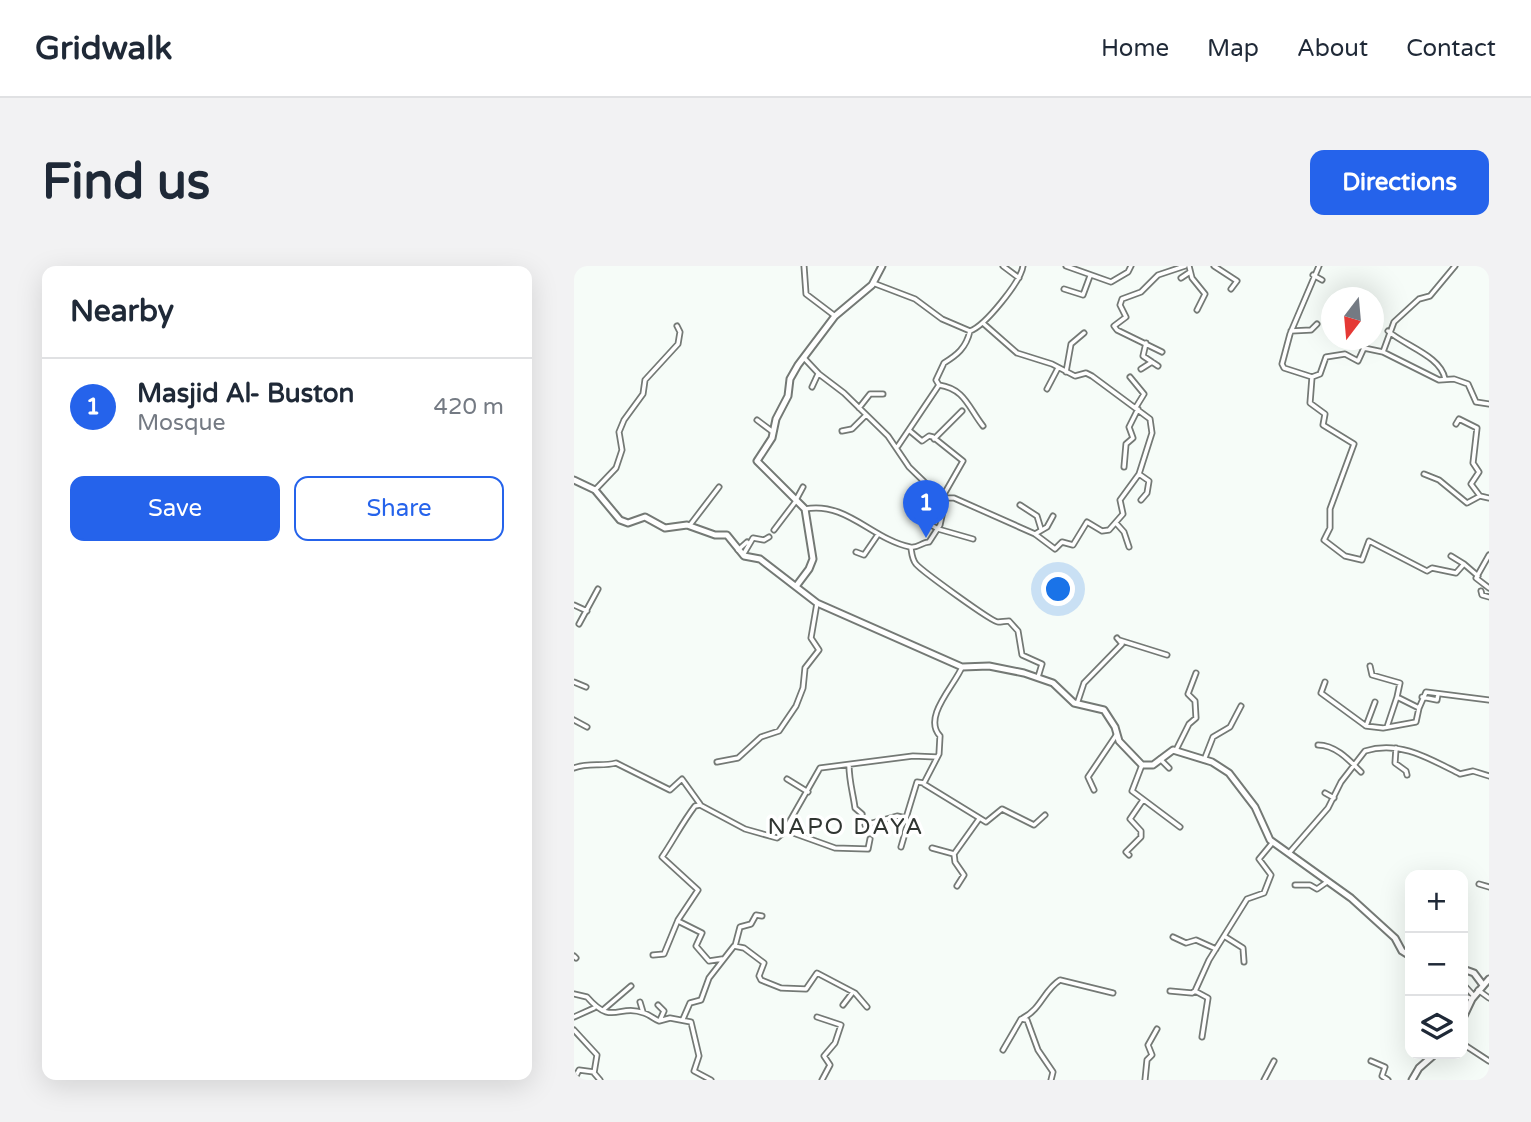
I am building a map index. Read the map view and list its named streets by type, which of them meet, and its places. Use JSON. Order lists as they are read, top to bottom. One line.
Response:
{"districts":["NAPO DAYA"],"north":"bottom","page":{"header":"Gridwalk","nav":["Home","Map","About","Contact"],"buttons":["Directions",["Save","Share"]],"title":"Find us","heading":"Nearby","list":[{"mark":"1","name":"Masjid Al- Buston","note":"Mosque","value":"420 m"}],"pins":"1","map_buttons":["+","−"]}}
